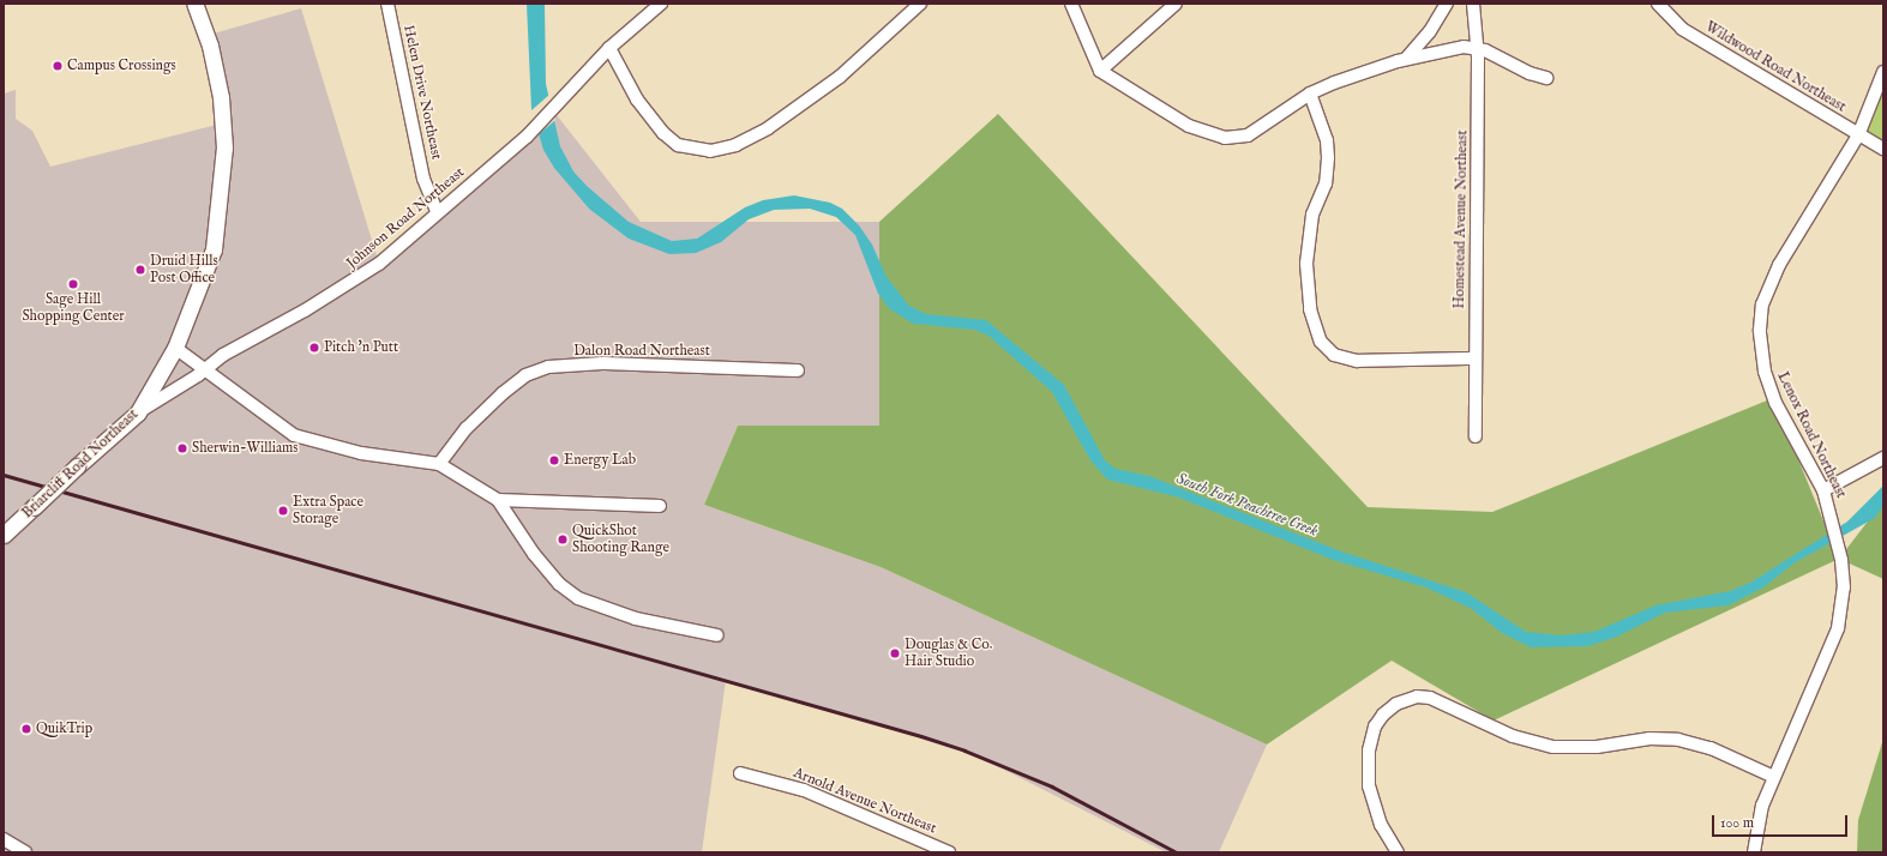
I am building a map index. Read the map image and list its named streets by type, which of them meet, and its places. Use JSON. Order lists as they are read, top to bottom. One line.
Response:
{"streets":{"main road":["Briarcliff Road Northeast"],"street":["Wildwood Road Northeast","Helen Drive Northeast","Johnson Road Northeast","Homestead Avenue Northeast","Dalon Road Northeast","Lenox Road Northeast","Arnold Avenue Northeast"]},"crossings":[["Wildwood Road Northeast","Lenox Road Northeast"],["Helen Drive Northeast","Johnson Road Northeast"],["Johnson Road Northeast","Briarcliff Road Northeast"]],"water":["South Fork Peachtree Creek"],"places":["Campus Crossings","Druid Hills Post Office","Sage Hill Shopping Center","Pitch 'n Putt","Sherwin-Williams","Energy Lab","Extra Space Storage","QuickShot Shooting Range","Douglas & Co. Hair Studio","QuikTrip"],"scale_bar":"100 m"}
